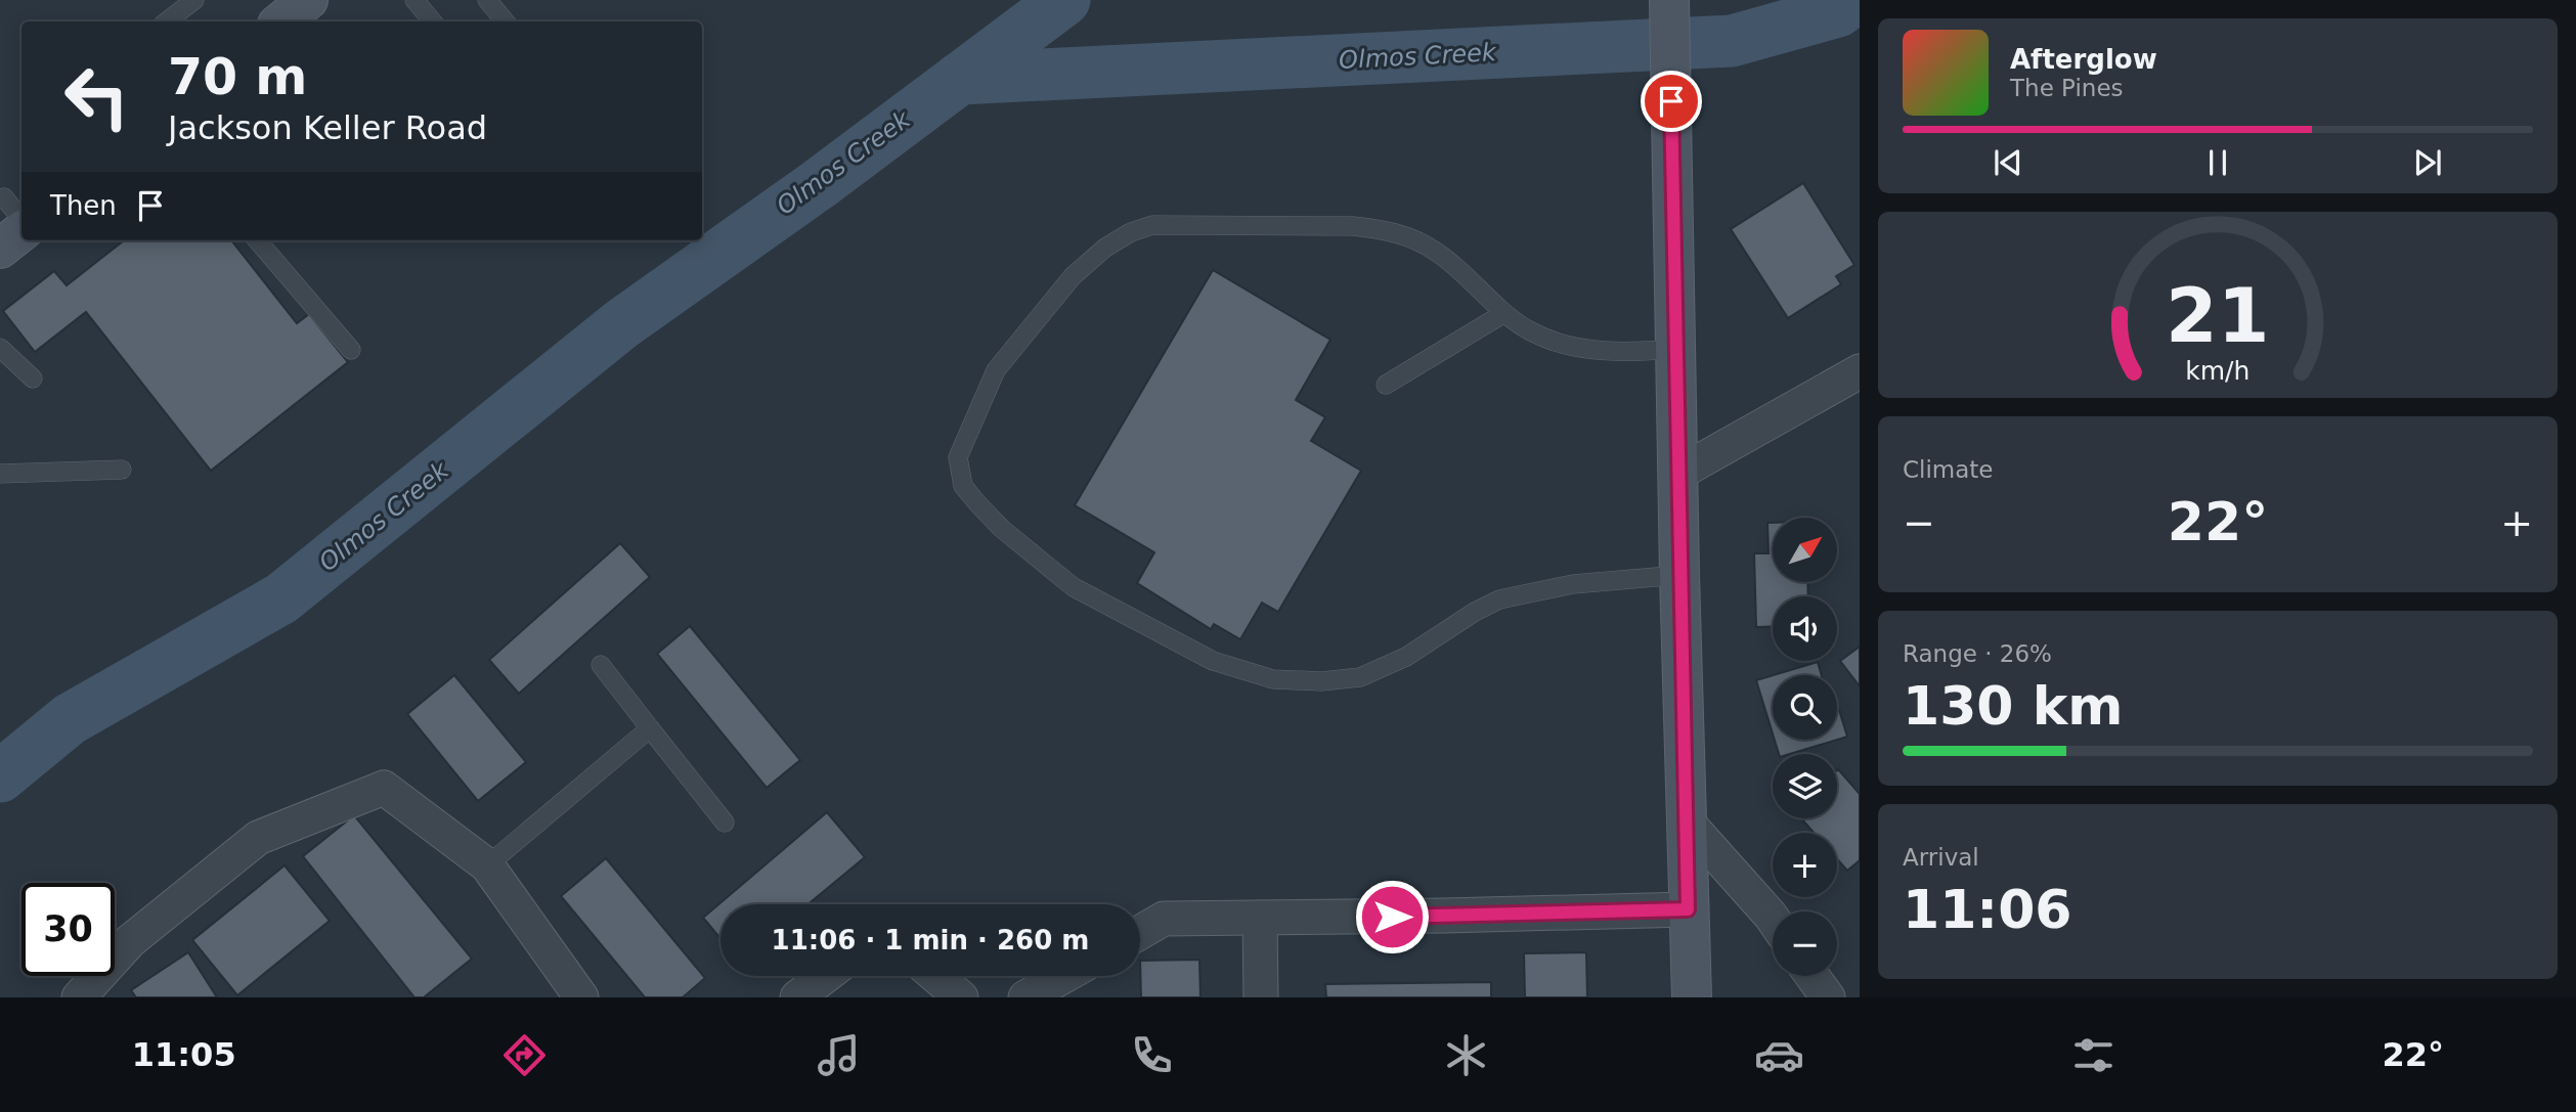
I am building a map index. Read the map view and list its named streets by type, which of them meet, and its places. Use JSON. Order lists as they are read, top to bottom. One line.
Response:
{"water":["Olmos Creek"],"north":"top right","page":{"turn":["70 m","Jackson Keller Road"],"song":["Afterglow","The Pines"],"then":"Then","tile":["Climate",["Range · 26%","130 km"],["Arrival","11:06"]],"heat":["−","22°","+"],"map_buttons":["+","−"],"limit":"30","trip":"11:06 · 1 min · 260 m","tabs":["11:05","22°"],"gauge":["21","km/h"]}}
